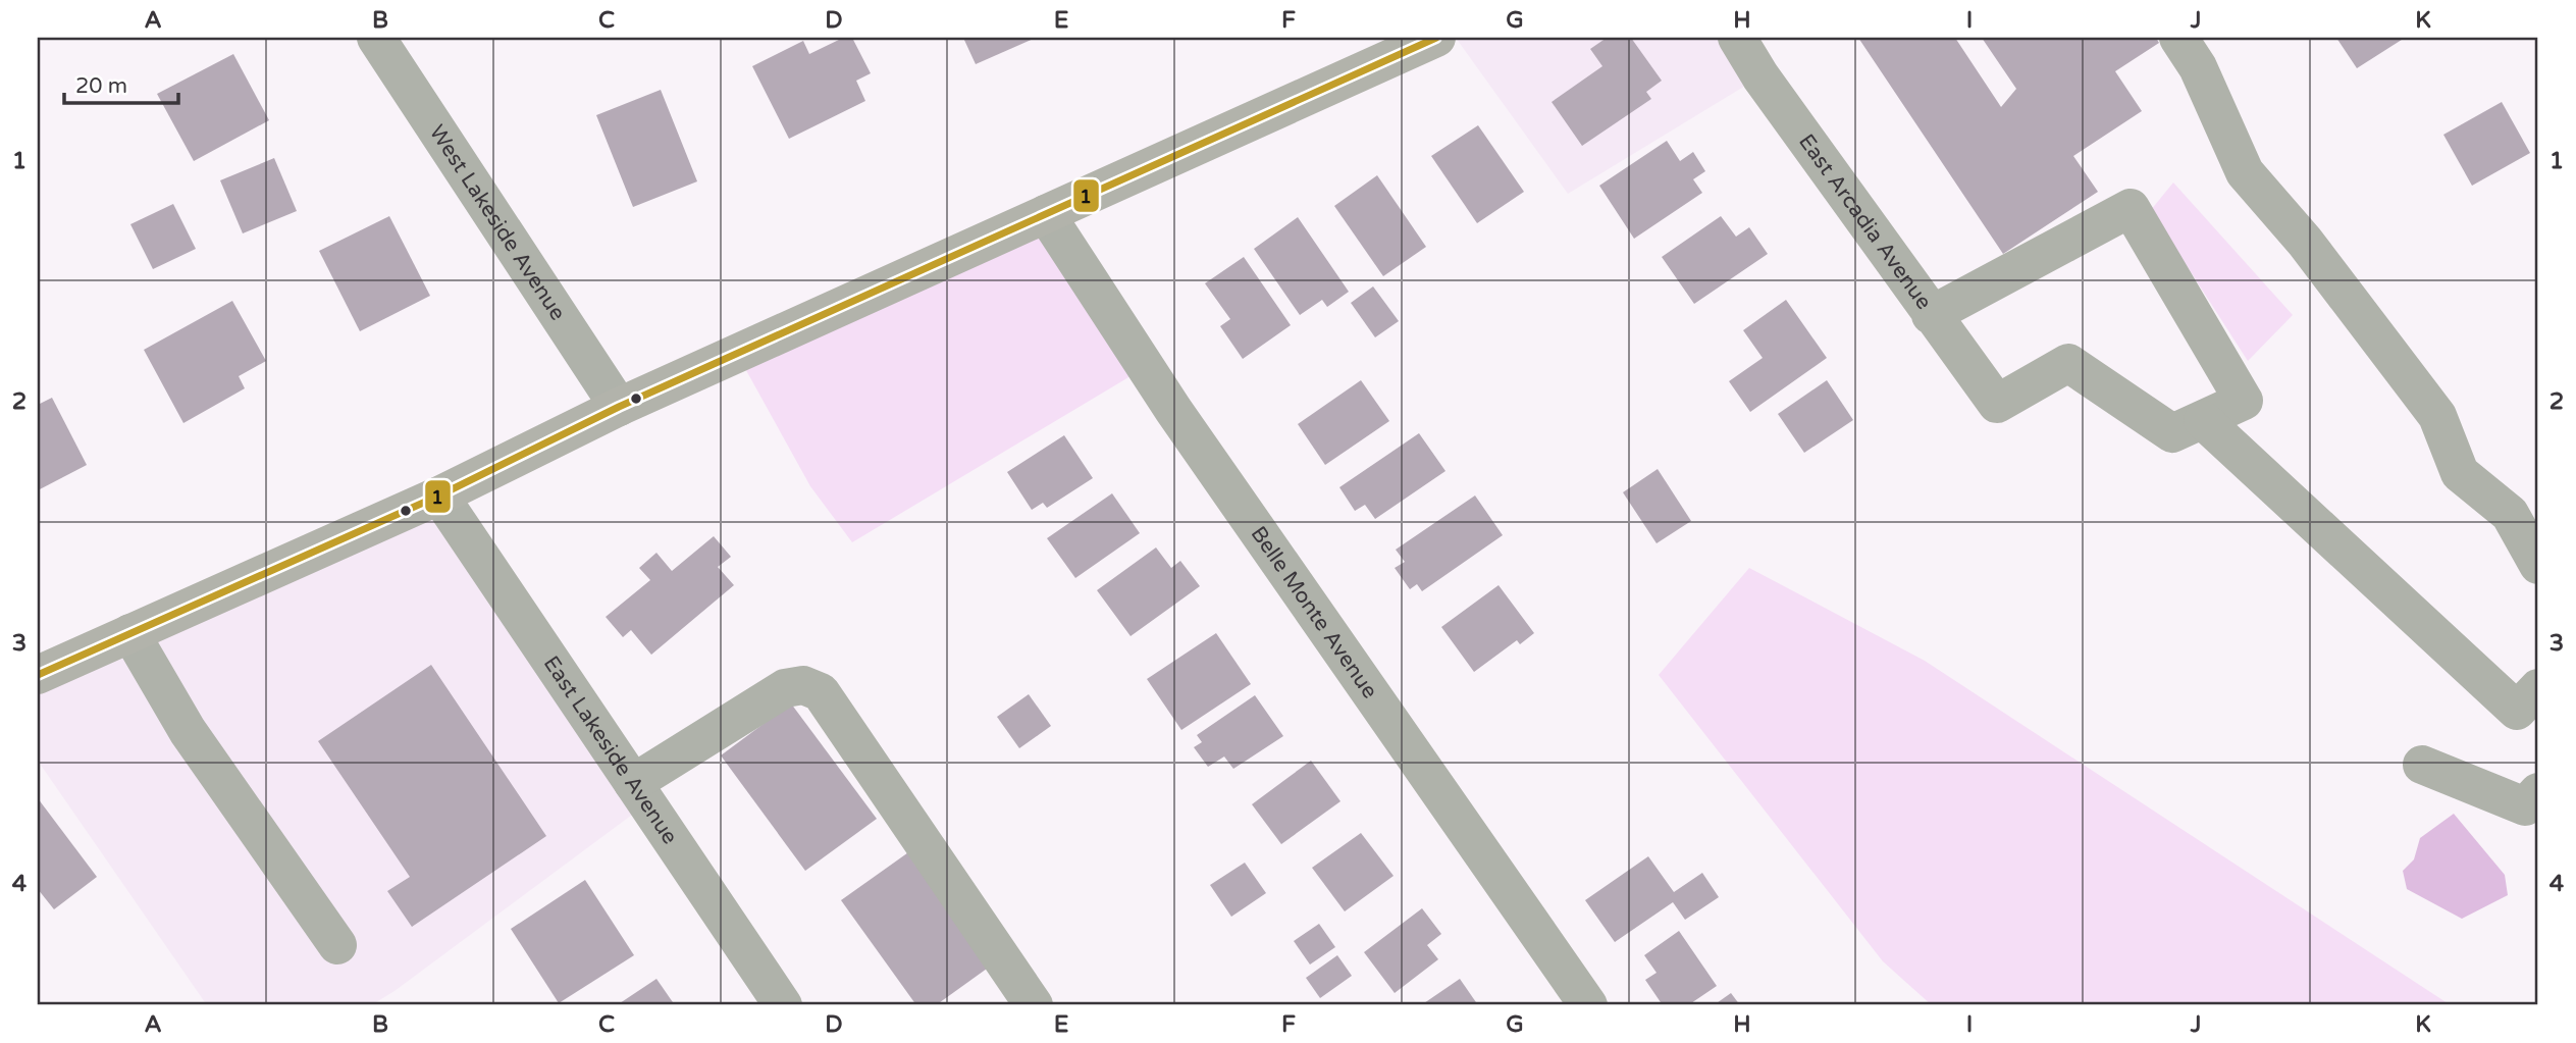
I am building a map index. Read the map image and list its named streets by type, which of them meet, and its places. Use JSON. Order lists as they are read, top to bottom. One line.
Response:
{"streets":{"street":["West Lakeside Avenue","East Arcadia Avenue","Belle Monte Avenue","East Lakeside Avenue"]},"lines":["transit line 1"],"scale_bar":"20 m","grid":{"columns":["A","B","C","D","E","F","G","H","I","J","K"],"rows":["1","2","3","4"]}}
